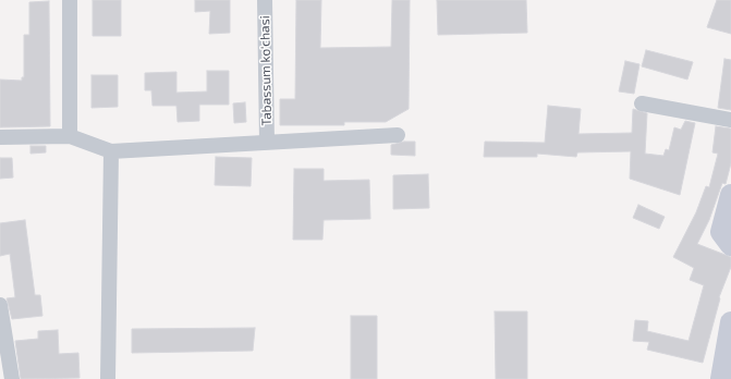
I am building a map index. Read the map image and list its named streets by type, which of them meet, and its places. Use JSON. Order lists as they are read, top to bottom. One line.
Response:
{"streets":{"street":["Tabassum ko'chasi"]}}
